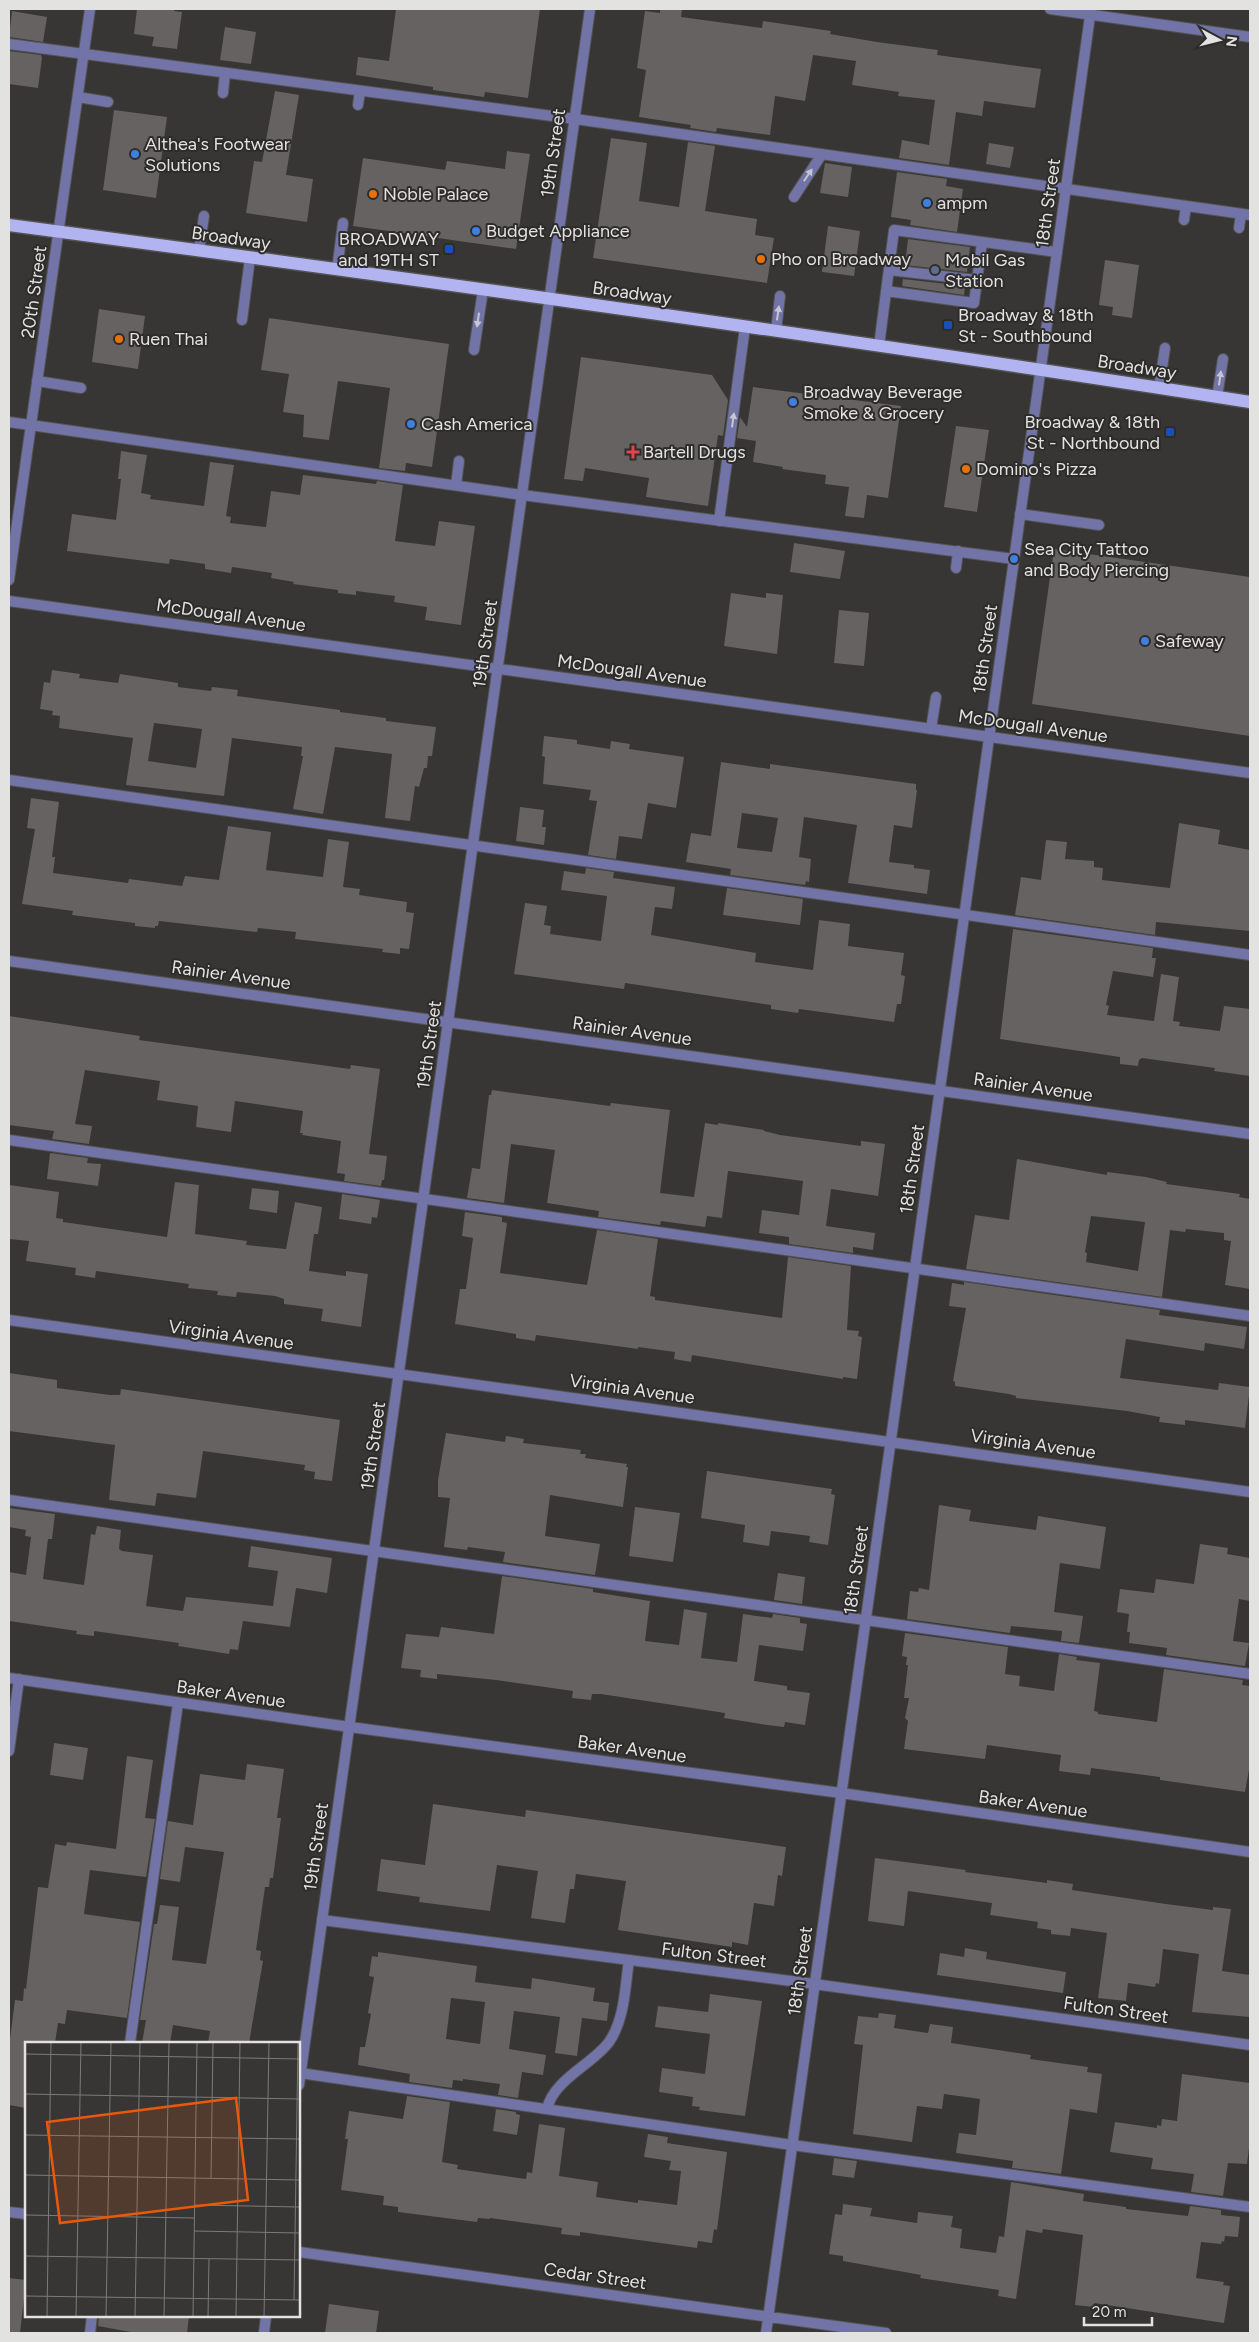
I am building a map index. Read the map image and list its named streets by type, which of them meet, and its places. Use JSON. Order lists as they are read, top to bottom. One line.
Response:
{"streets":{"main road":["Broadway"],"street":["19th Street","18th Street","20th Street","McDougall Avenue","Rainier Avenue","Virginia Avenue","Baker Avenue","Fulton Street","Cedar Street"]},"crossings":[["19th Street","Broadway"],["19th Street","McDougall Avenue"],["19th Street","Rainier Avenue"],["19th Street","Virginia Avenue"],["19th Street","Baker Avenue"],["19th Street","Fulton Street"],["18th Street","Broadway"],["18th Street","McDougall Avenue"],["18th Street","Rainier Avenue"],["18th Street","Virginia Avenue"],["18th Street","Baker Avenue"],["18th Street","Fulton Street"],["18th Street","Cedar Street"],["Broadway","20th Street"]],"places":{"other":["Althea's Footwear Solutions","Noble Palace","ampm","Budget Appliance","Pho on Broadway","Mobil Gas Station","Ruen Thai","Broadway Beverage Smoke & Grocery","Cash America","Domino's Pizza","Sea City Tattoo and Body Piercing","Safeway"],"transit":["BROADWAY and 19TH ST","Broadway & 18th St - Southbound","Broadway & 18th St - Northbound"],"health":["Bartell Drugs"]},"scale_bar":"20 m","north":"right"}
